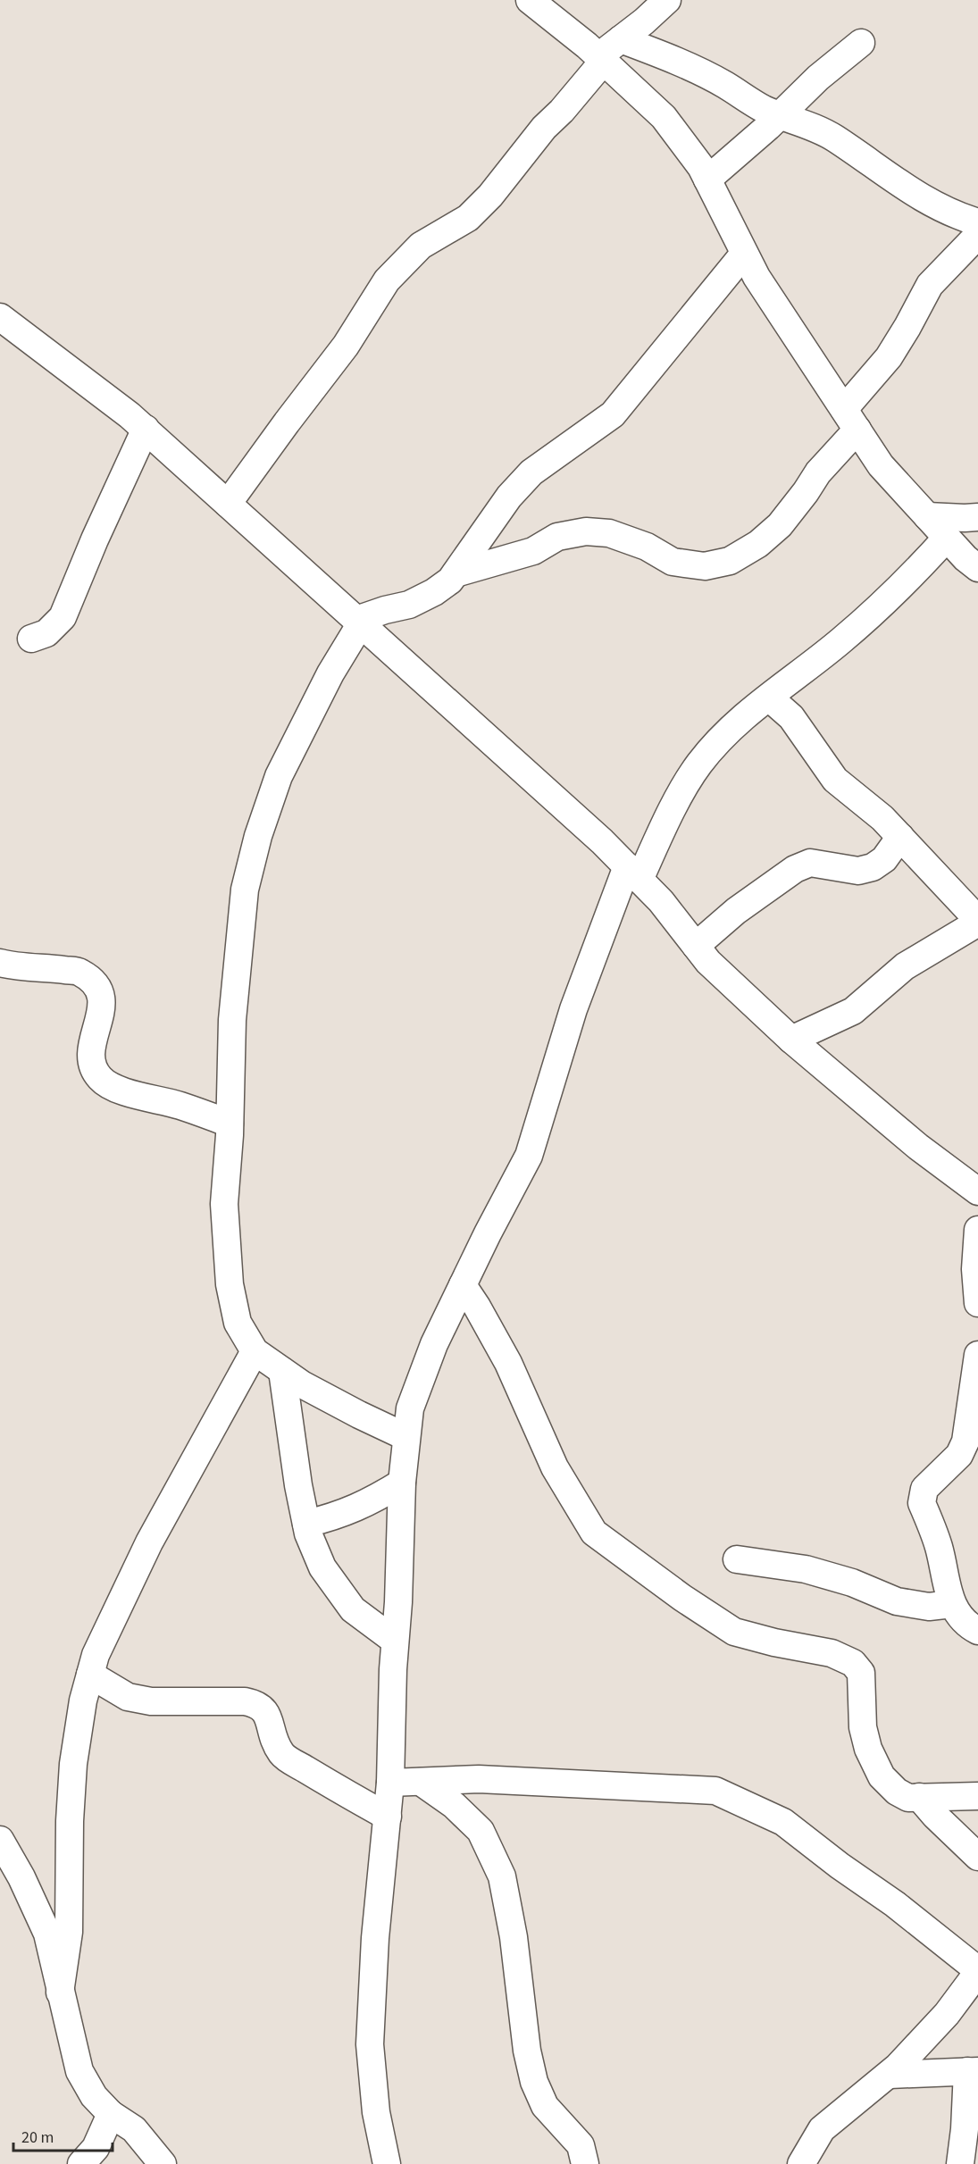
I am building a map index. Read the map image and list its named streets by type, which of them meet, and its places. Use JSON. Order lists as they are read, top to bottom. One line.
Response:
{"scale_bar":"20 m"}
